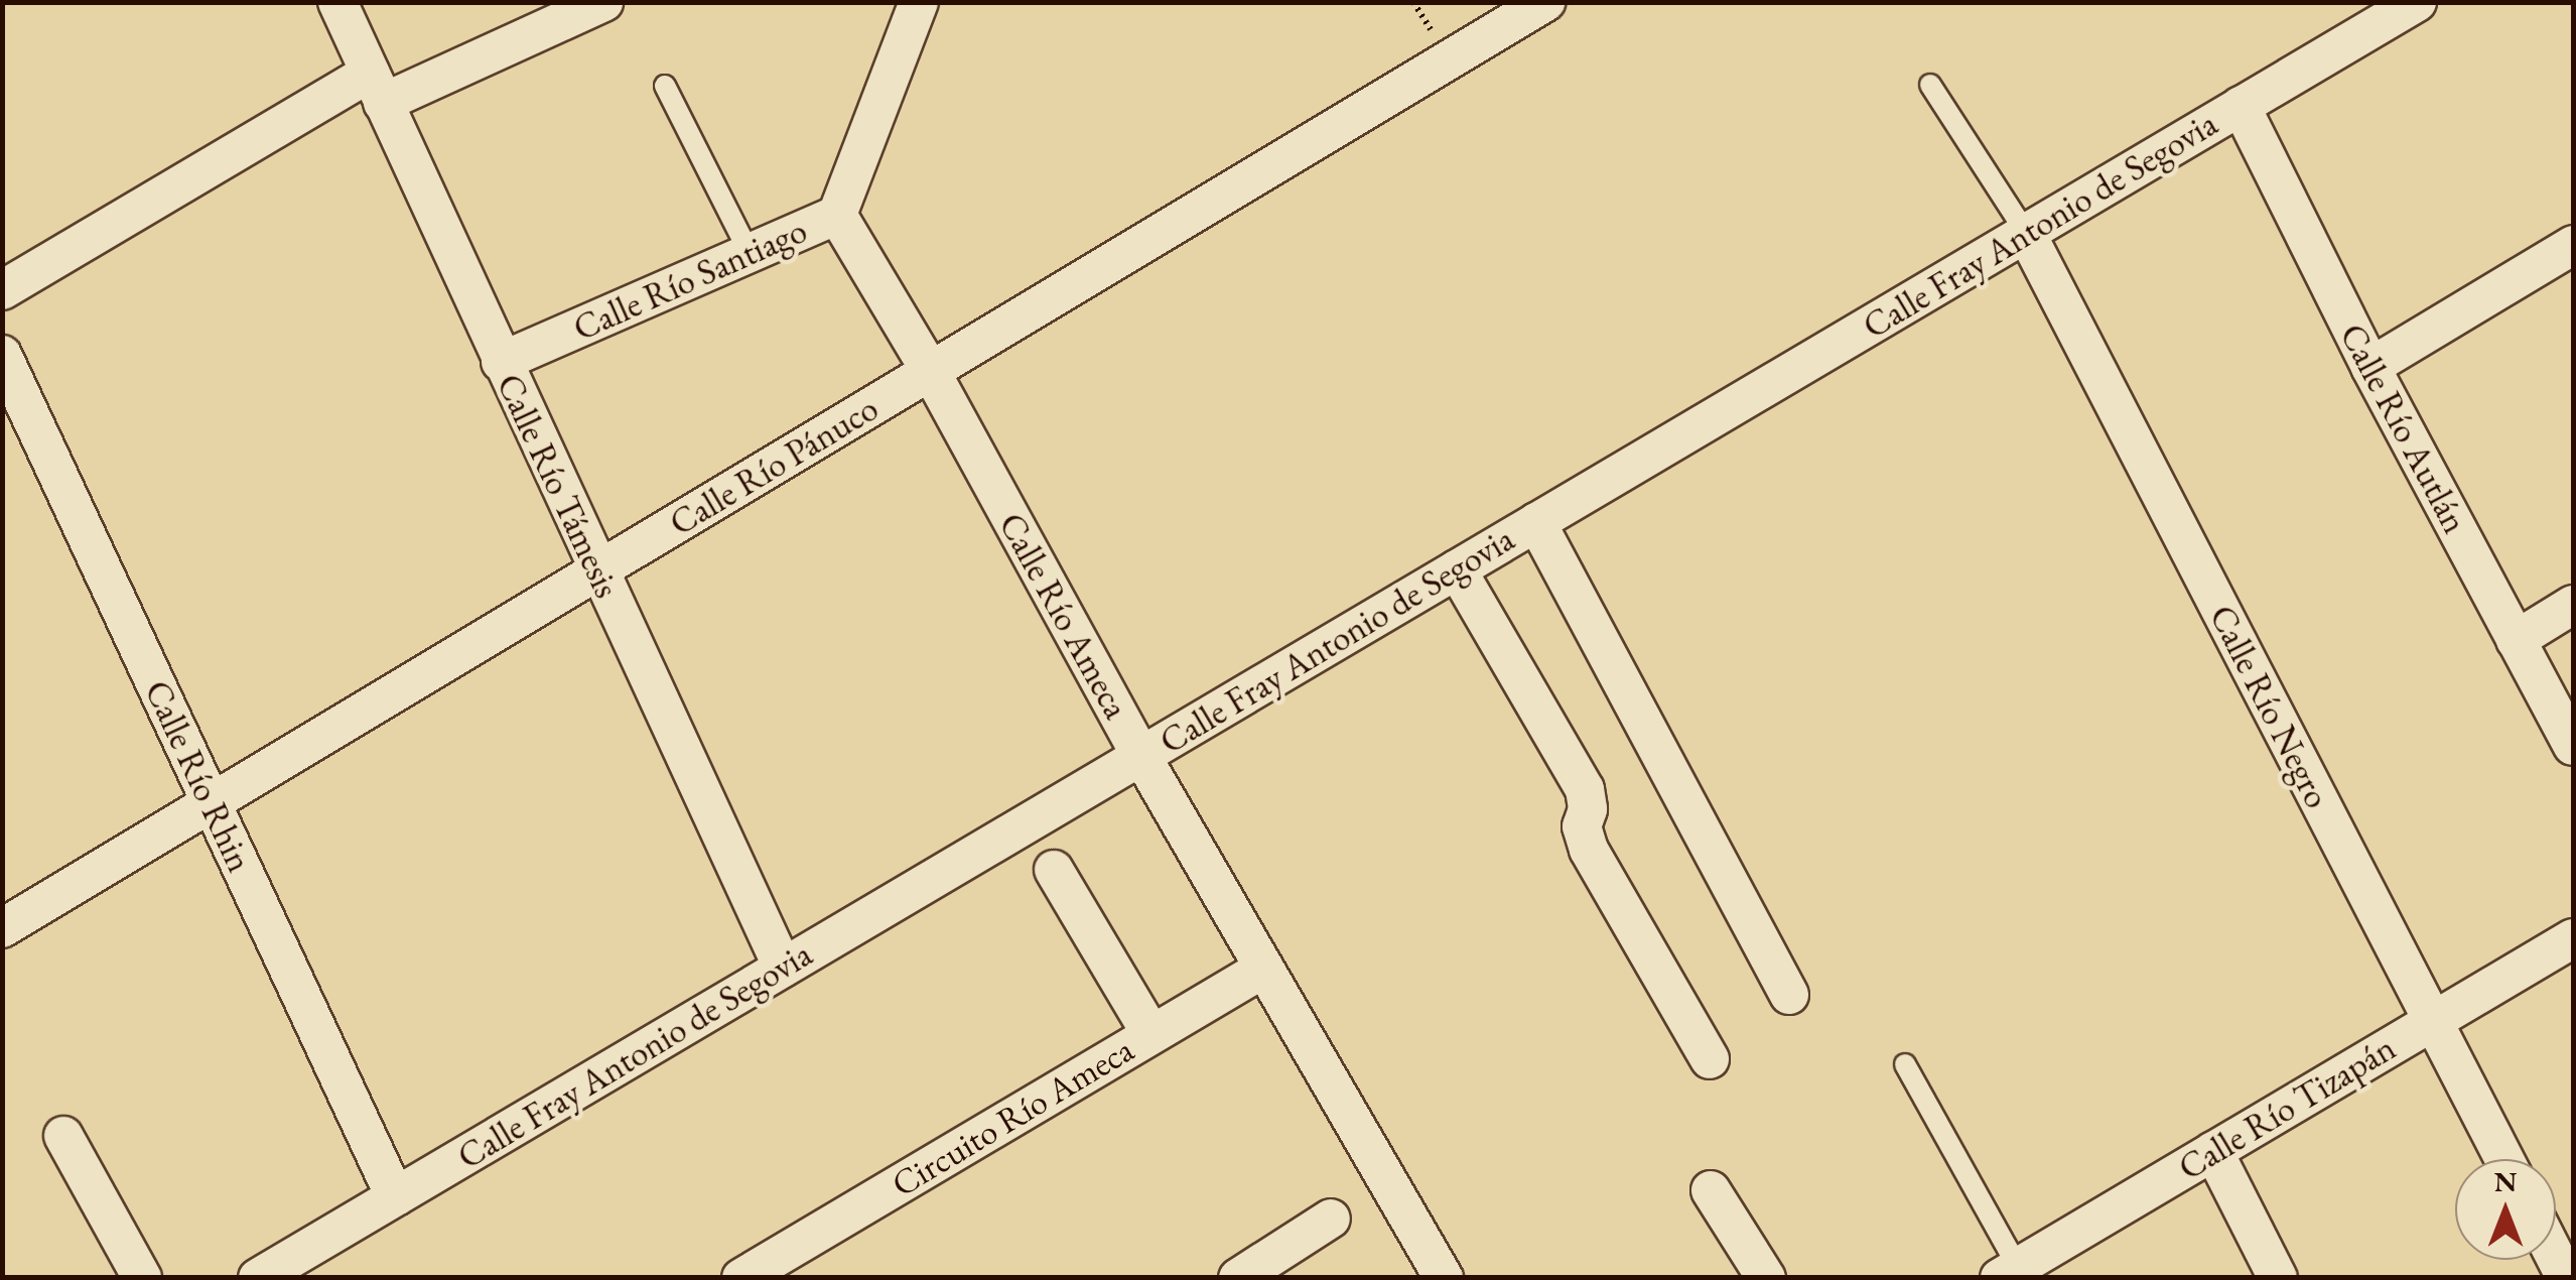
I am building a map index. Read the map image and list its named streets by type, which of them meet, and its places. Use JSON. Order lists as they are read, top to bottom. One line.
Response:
{"streets":{"street":["Calle Fray Antonio de Segovia","Calle Río Santiago","Calle Río Autlán","Calle Río Pánuco","Calle Río Támesis","Calle Río Ameca","Calle Río Negro","Calle Río Rhin","Calle Río Tizapán","Circuito Río Ameca"]},"crossings":[["Calle Fray Antonio de Segovia","Calle Río Autlán"],["Calle Fray Antonio de Segovia","Calle Río Támesis"],["Calle Fray Antonio de Segovia","Calle Río Ameca"],["Calle Fray Antonio de Segovia","Calle Río Negro"],["Calle Fray Antonio de Segovia","Calle Río Rhin"],["Calle Río Santiago","Calle Río Támesis"],["Calle Río Santiago","Calle Río Ameca"],["Calle Río Pánuco","Calle Río Támesis"],["Calle Río Pánuco","Calle Río Ameca"],["Calle Río Pánuco","Calle Río Rhin"],["Calle Río Ameca","Circuito Río Ameca"],["Calle Río Negro","Calle Río Tizapán"]],"north":"top"}
